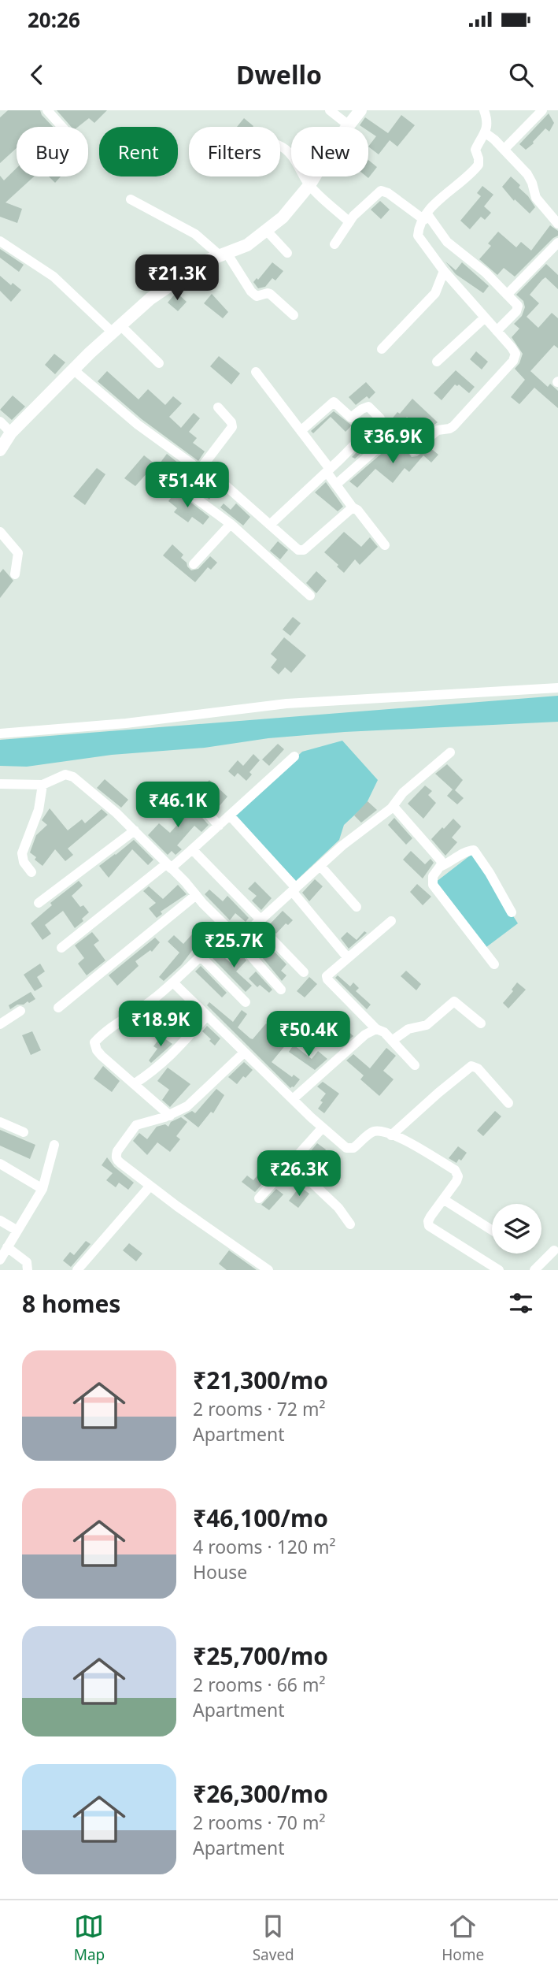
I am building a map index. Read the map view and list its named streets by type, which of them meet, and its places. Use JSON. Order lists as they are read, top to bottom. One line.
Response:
{"page":{"status":"20:26","header":"Dwello","chip":["Buy","Rent","Filters","New"],"price":["₹21.3K","₹36.9K","₹51.4K","₹46.1K","₹25.7K","₹18.9K","₹50.4K","₹26.3K"],"heading":"8 homes","list":[{"name":"₹21,300/mo","note":"2 rooms · 72 m² · Apartment"},{"name":"₹46,100/mo","note":"4 rooms · 120 m² · House"},{"name":"₹25,700/mo","note":"2 rooms · 66 m² · Apartment"},{"name":"₹26,300/mo","note":"2 rooms · 70 m² · Apartment"}],"tabs":["Map","Saved","Home"]}}
